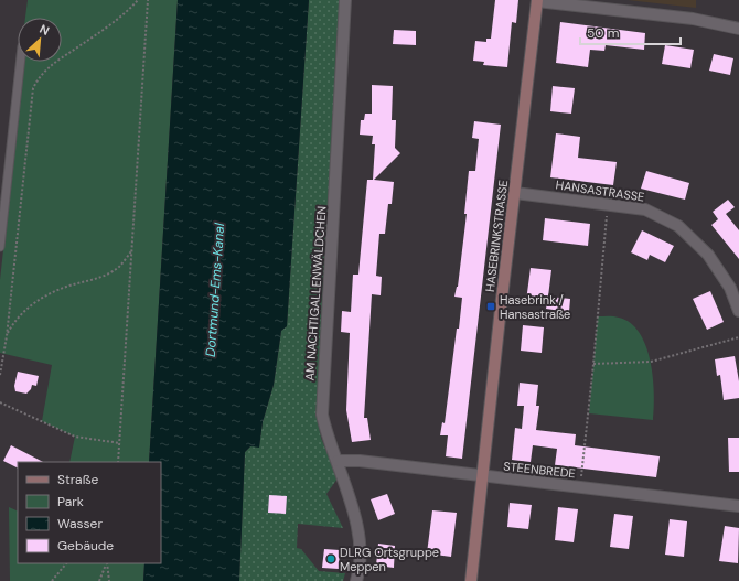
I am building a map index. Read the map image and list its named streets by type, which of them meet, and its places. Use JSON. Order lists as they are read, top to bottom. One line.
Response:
{"streets":{"street":["HANSASTRASSE","HASEBRINKSTRASSE","AM NACHTIGALLENWÄLDCHEN","STEENBREDE"]},"crossings":[["HANSASTRASSE","HASEBRINKSTRASSE"],["HASEBRINKSTRASSE","STEENBREDE"],["AM NACHTIGALLENWÄLDCHEN","STEENBREDE"]],"water":["Dortmund-Ems-Kanal"],"places":{"transit":["Hasebrink / Hansastraße"],"other":["DLRG Ortsgruppe Meppen"]},"legend":["Straße","Park","Wasser","Gebäude"],"scale_bar":"50 m","north":"top right"}
